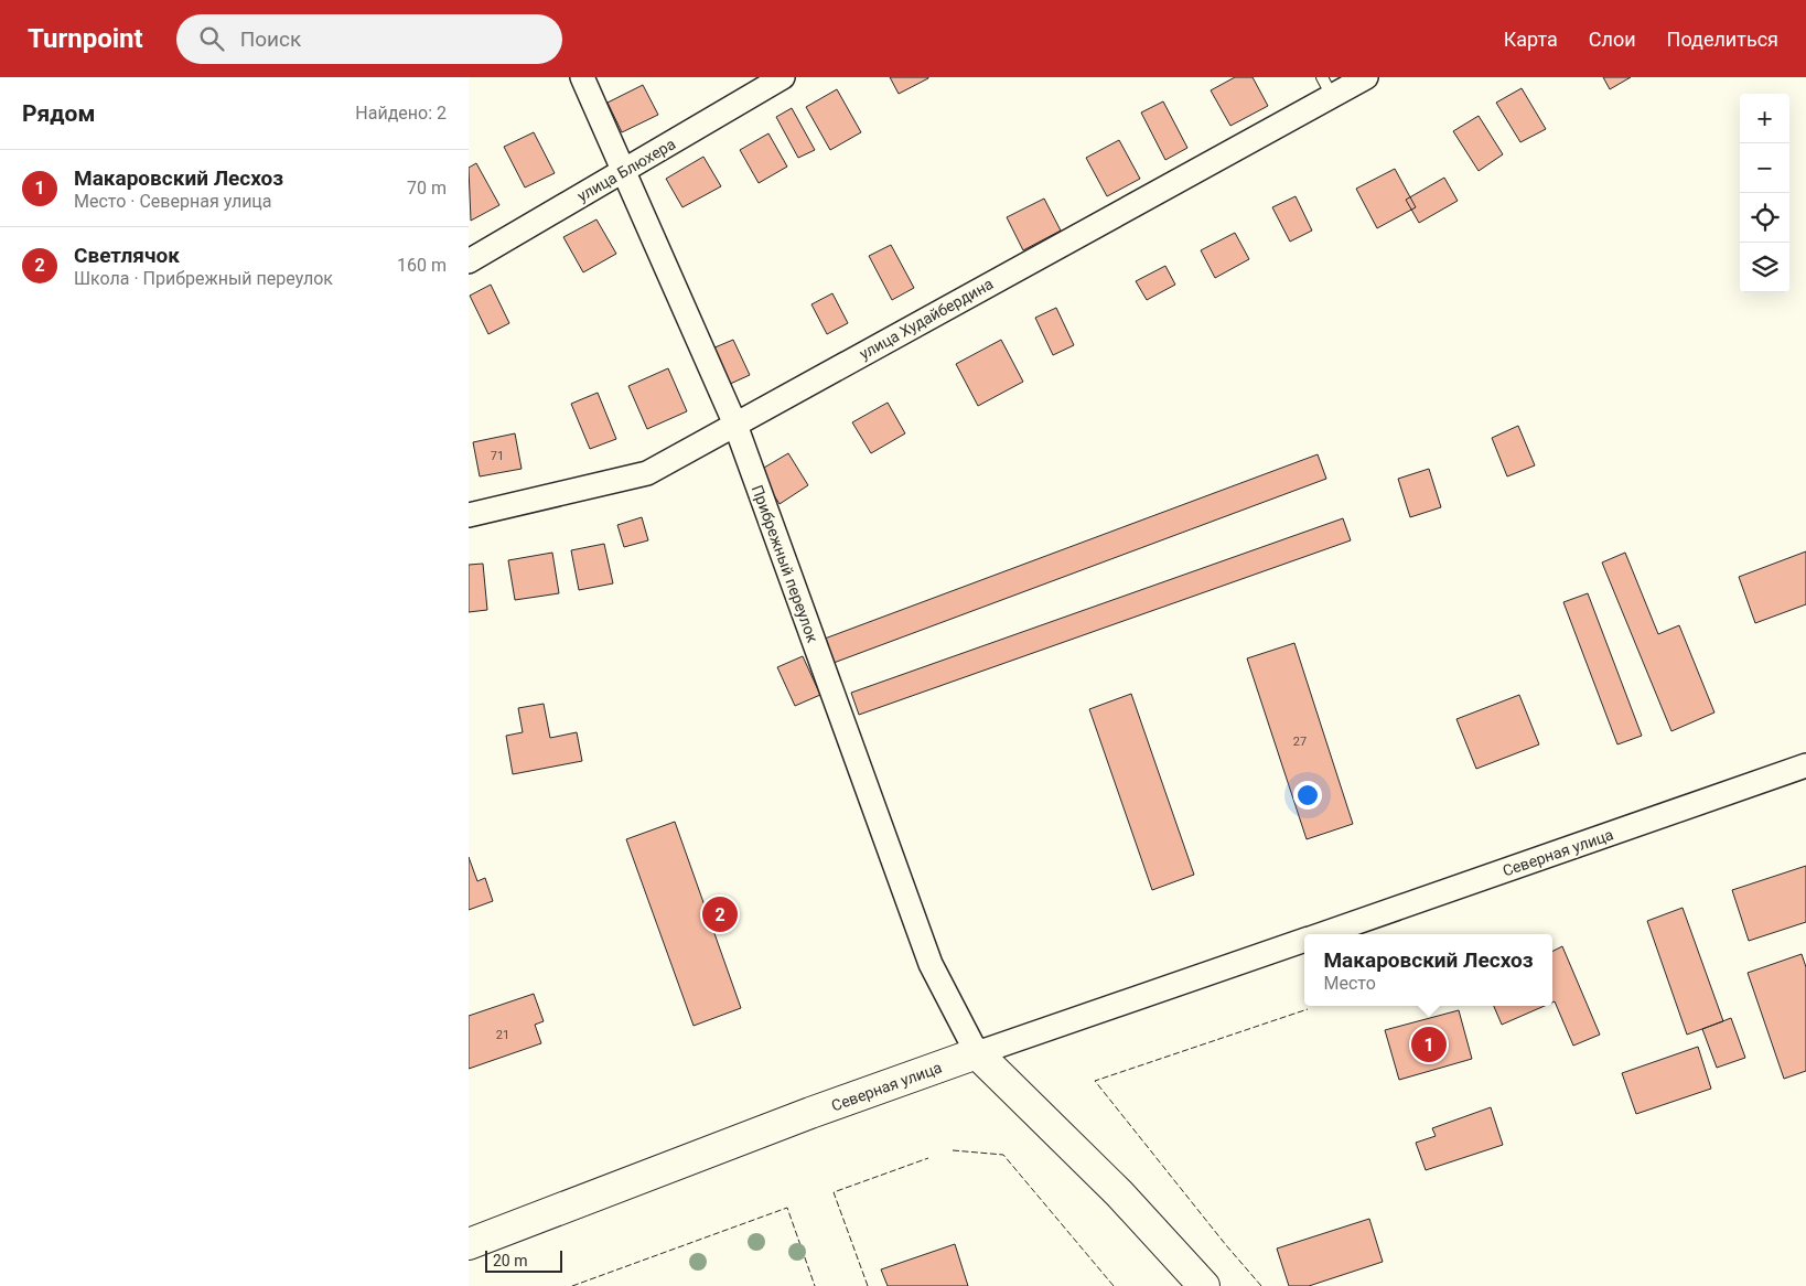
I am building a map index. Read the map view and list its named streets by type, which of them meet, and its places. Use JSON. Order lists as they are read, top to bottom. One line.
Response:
{"streets":{"main road":["Северная улица"],"street":["улица Блюхера","улица Худайбердина","Прибрежный переулок"]},"crossings":[["улица Блюхера","Прибрежный переулок"],["улица Худайбердина","Прибрежный переулок"],["Прибрежный переулок","Северная улица"]],"house_numbers":["71","27","21"],"scale_bar":"20 m","page":{"header":"Turnpoint","search":"Поиск","nav":["Карта","Слои","Поделиться"],"heading":["Рядом","Найдено: 2"],"map_buttons":["+","−"],"list":[{"mark":"1","name":"Макаровский Лесхоз","note":"Место · Северная улица","value":"70 m"},{"mark":"2","name":"Светлячок","note":"Школа · Прибрежный переулок","value":"160 m"}],"pins":["2","1"],"popup":["Макаровский Лесхоз","Место"],"scale":"20 m"}}
